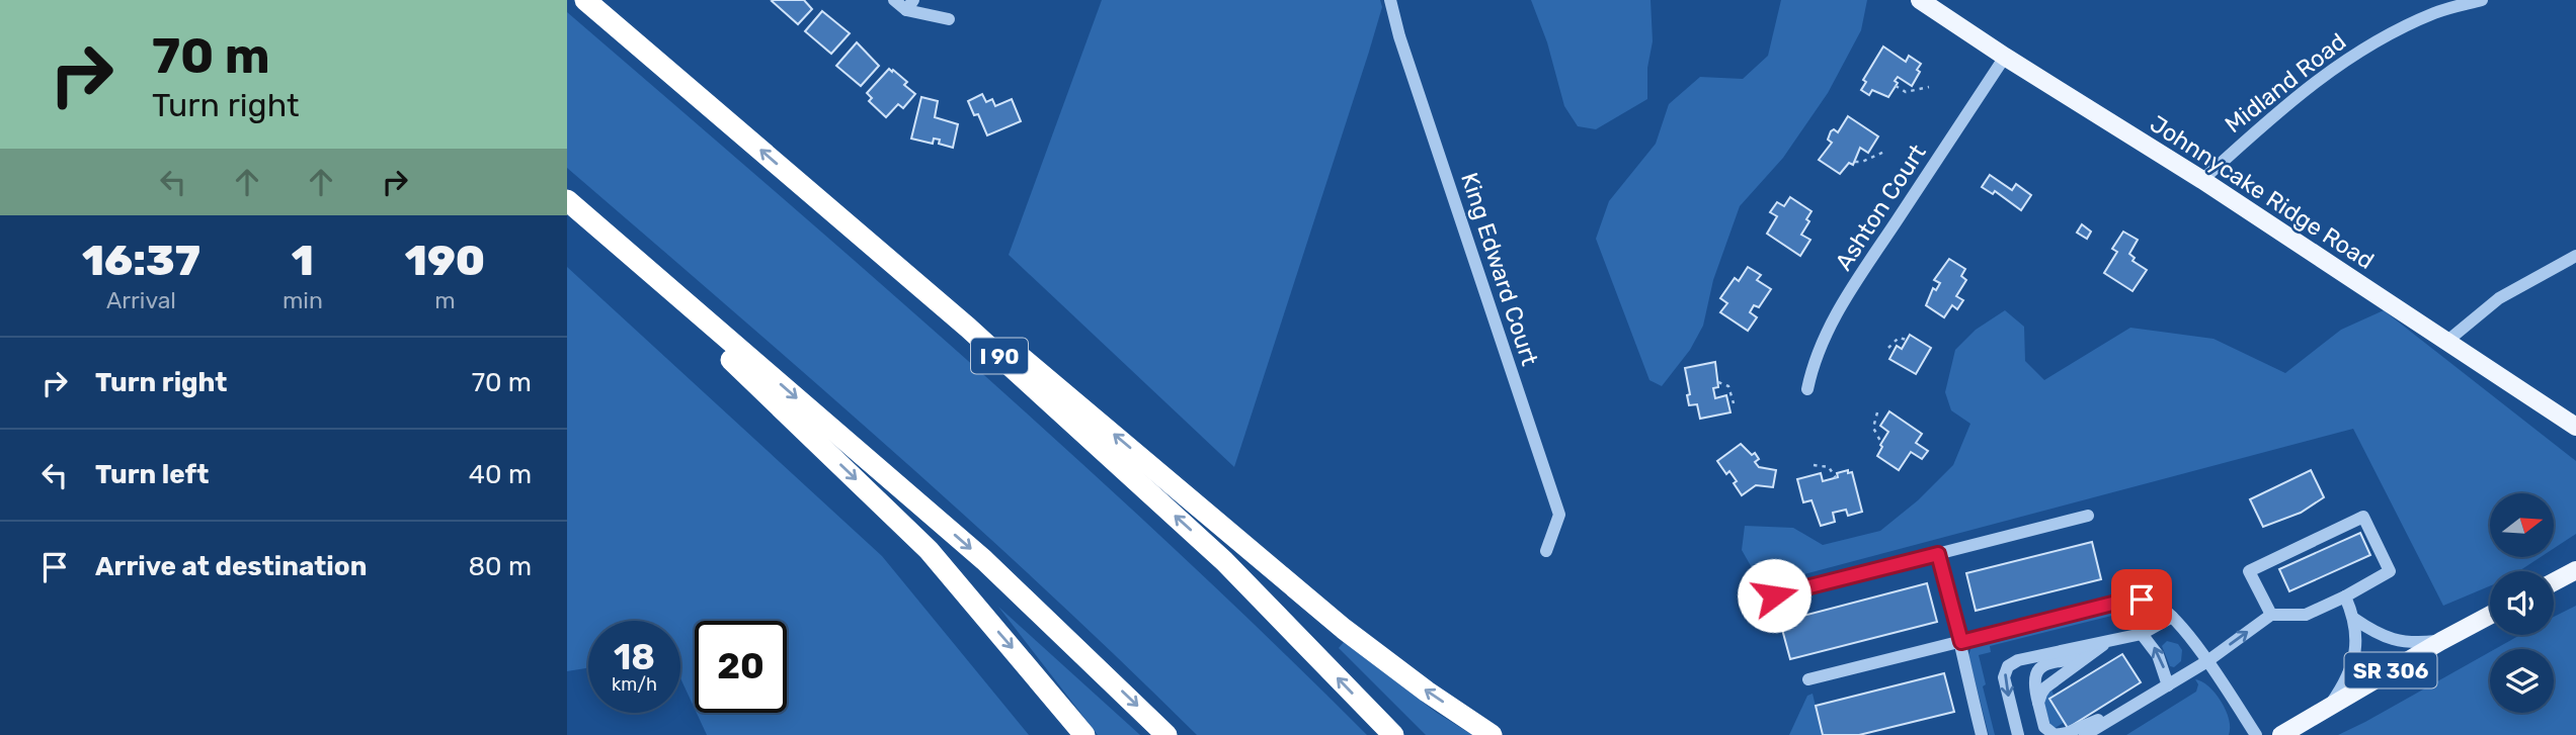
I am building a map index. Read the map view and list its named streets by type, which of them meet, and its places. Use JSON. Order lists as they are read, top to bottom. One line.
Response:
{"streets":{"highway":["I 90"],"main road":["Johnnycake Ridge Road","SR 306"],"street":["Midland Road","Ashton Court","King Edward Court"]},"crossings":[["Midland Road","Johnnycake Ridge Road"],["Johnnycake Ridge Road","Ashton Court"]],"north":"right","page":{"turn":["70 m","Turn right"],"eta":["16:37","Arrival","1","min","190","m"],"list":[{"name":"Turn right","value":"70 m"},{"name":"Turn left","value":"40 m"},{"name":"Arrive at destination","value":"80 m"}],"speed":"18 km/h","limit":"20"}}
